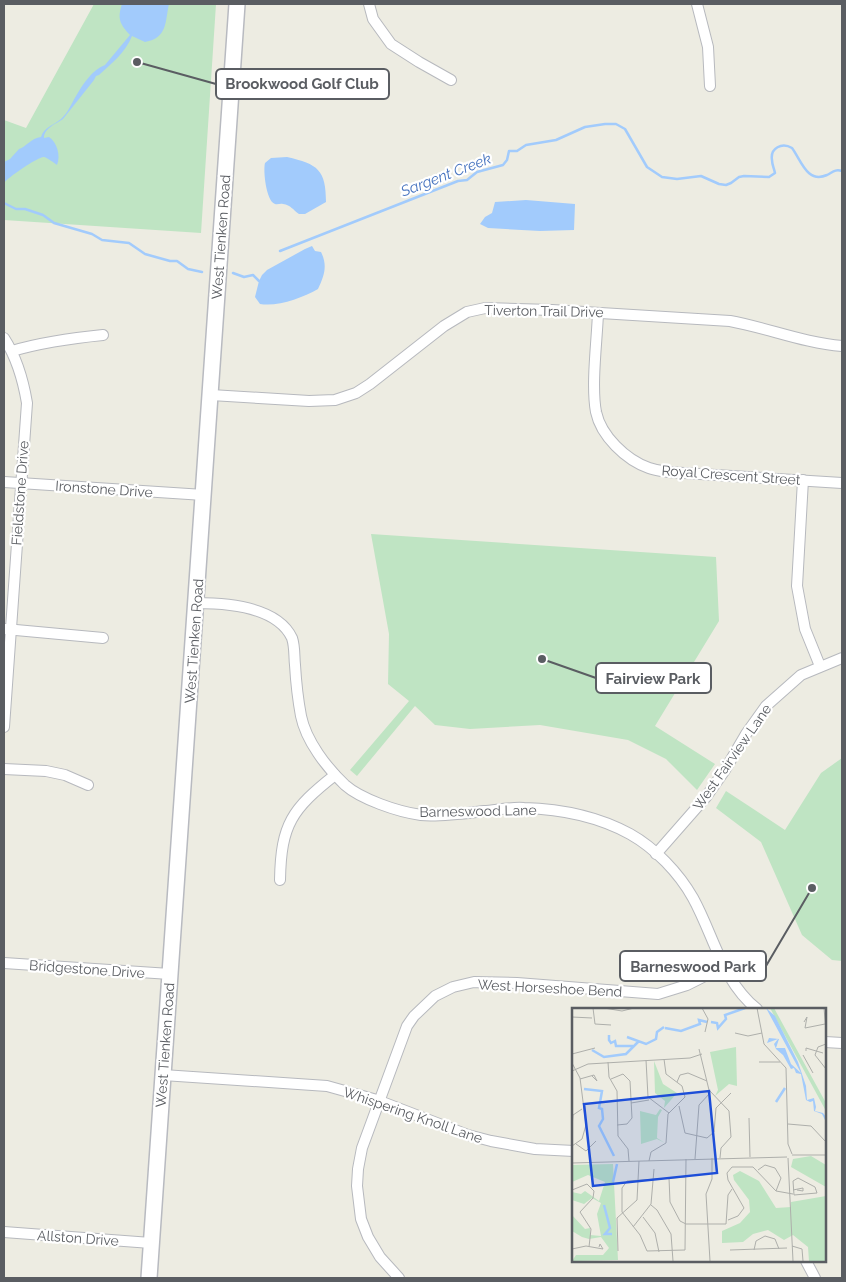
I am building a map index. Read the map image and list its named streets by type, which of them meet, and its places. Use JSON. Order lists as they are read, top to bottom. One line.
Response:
{"streets":{"street":["West Tienken Road","Tiverton Trail Drive","Royal Crescent Street","Ironstone Drive","Fieldstone Drive","West Fairview Lane","Barneswood Lane","Bridgestone Drive","West Horseshoe Bend","Whispering Knoll Lane","Allston Drive"]},"crossings":[["West Tienken Road","Tiverton Trail Drive"],["West Tienken Road","Ironstone Drive"],["West Tienken Road","Barneswood Lane"],["West Tienken Road","Bridgestone Drive"],["West Tienken Road","Whispering Knoll Lane"],["West Tienken Road","Allston Drive"],["Tiverton Trail Drive","Royal Crescent Street"],["Ironstone Drive","Fieldstone Drive"],["West Fairview Lane","Barneswood Lane"],["Barneswood Lane","West Horseshoe Bend"],["West Horseshoe Bend","Whispering Knoll Lane"]],"water":["Sargent Creek"],"places":["Brookwood Golf Club","Fairview Park","Barneswood Park"]}
